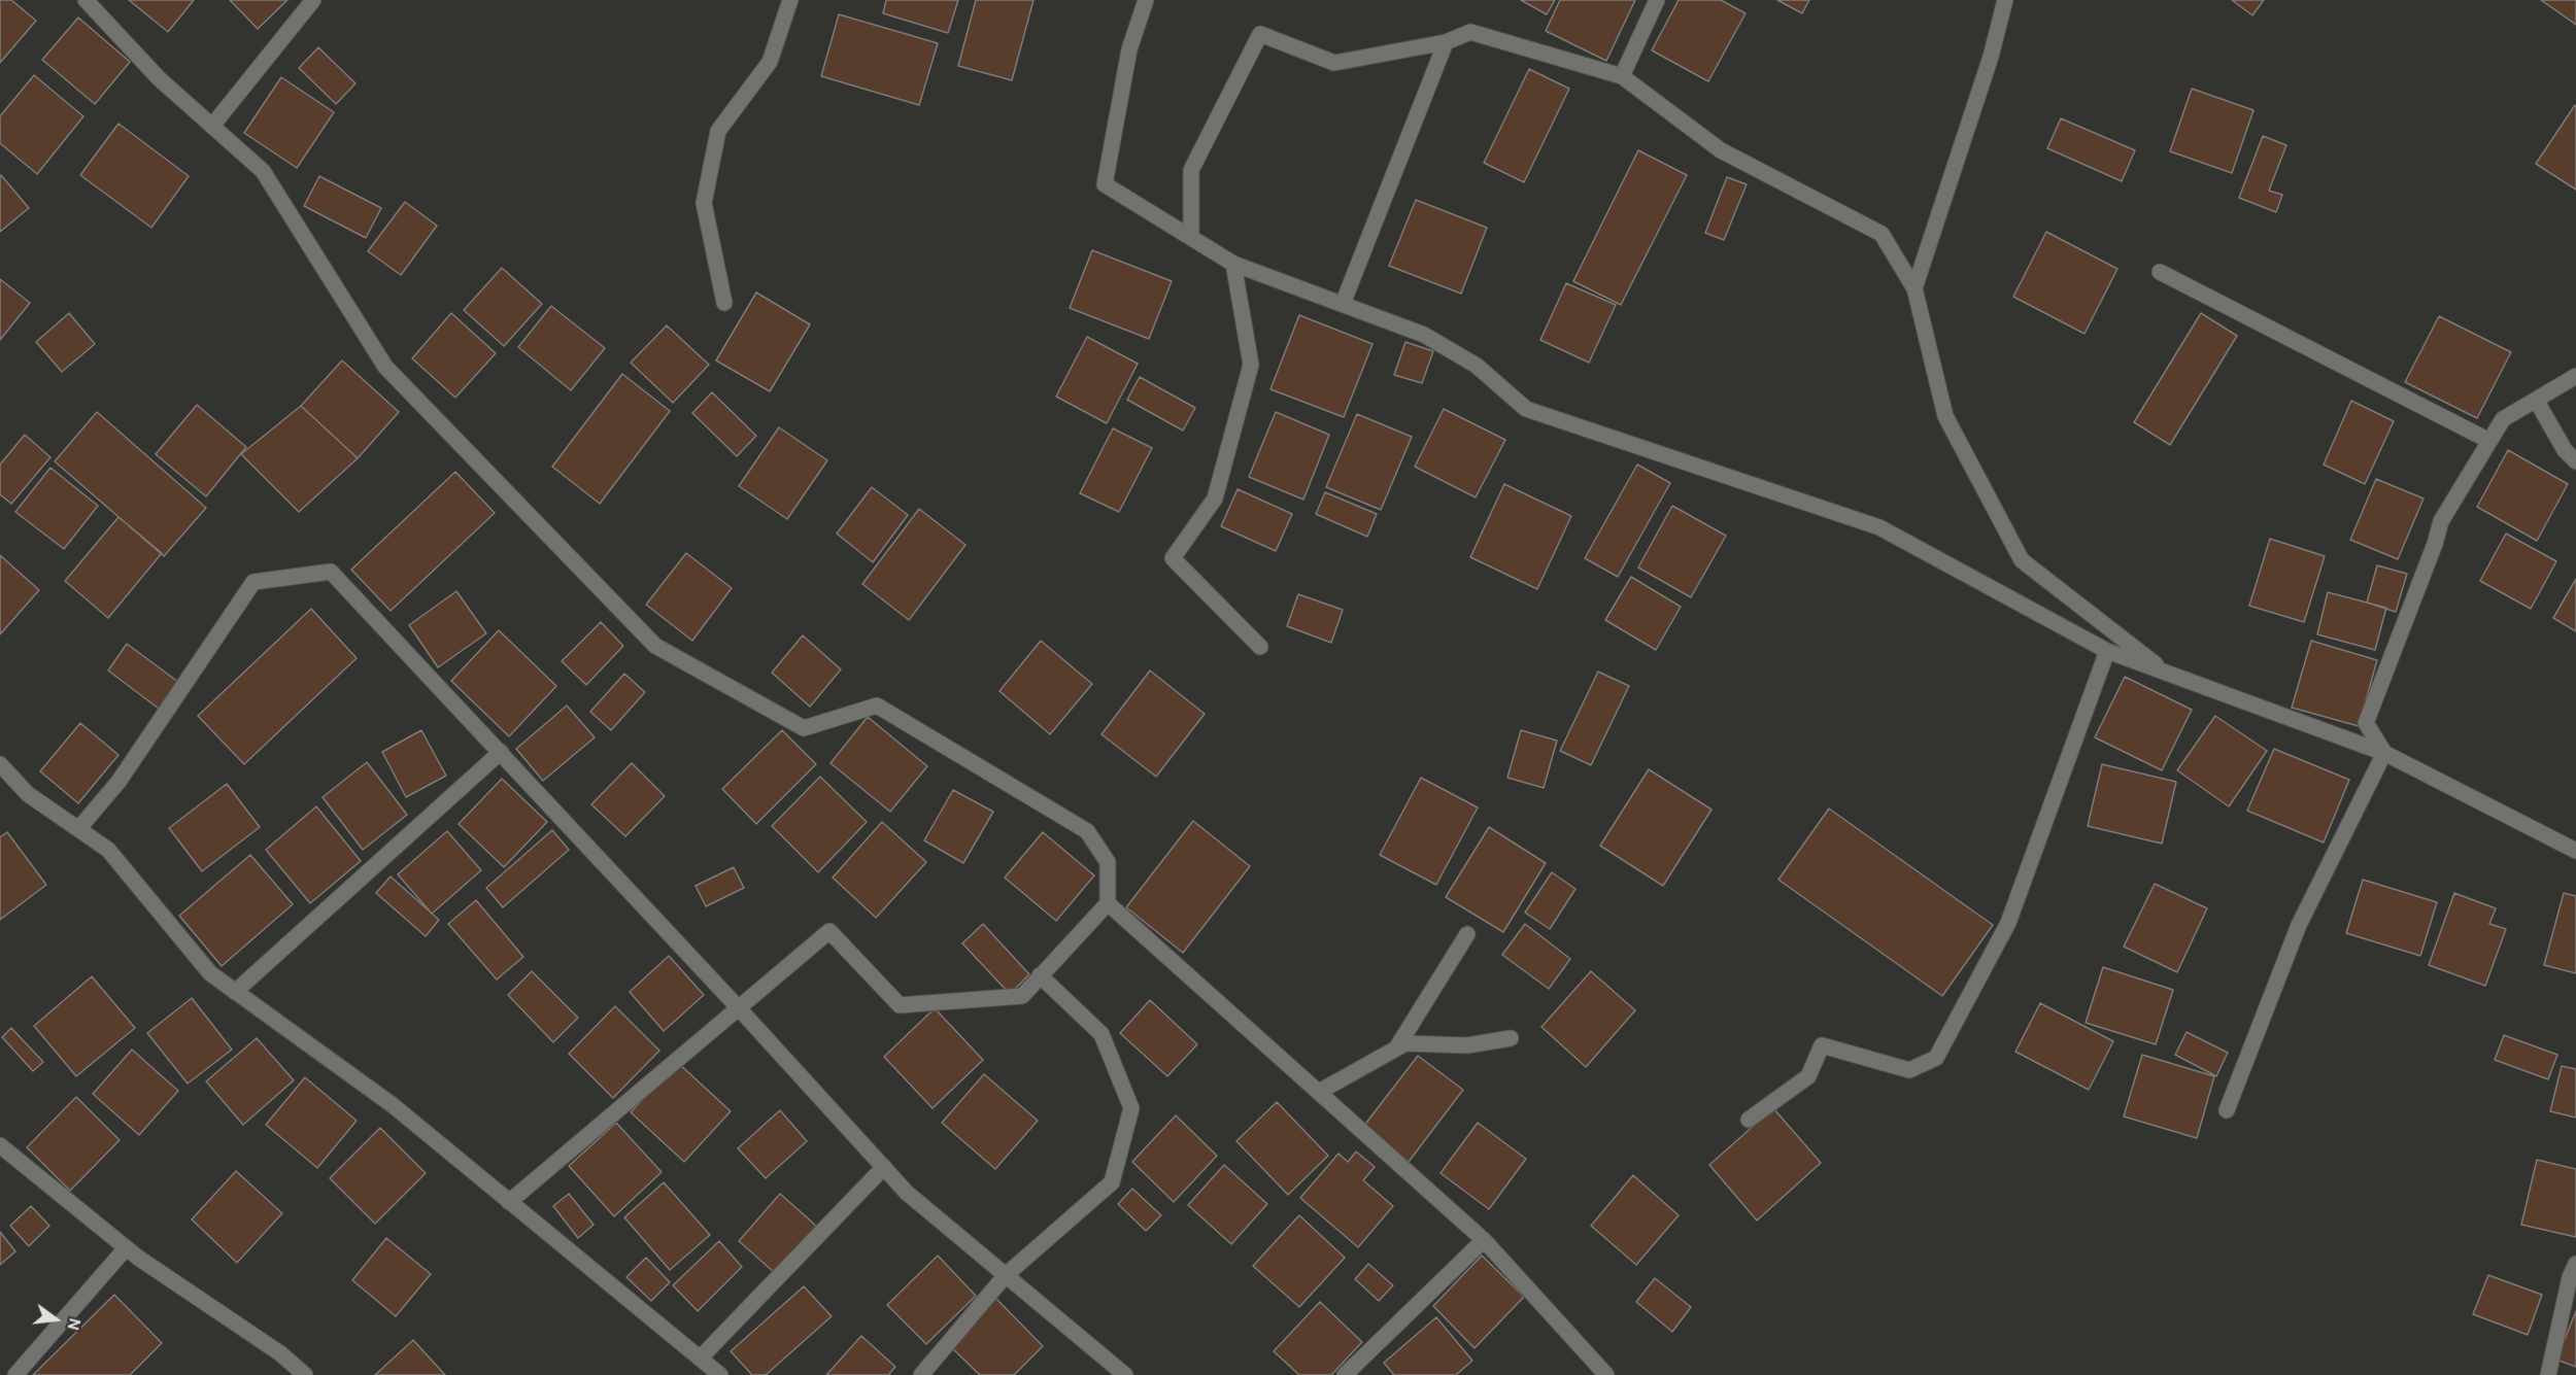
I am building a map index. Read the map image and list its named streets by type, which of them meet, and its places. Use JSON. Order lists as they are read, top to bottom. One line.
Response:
{"north":"right"}
